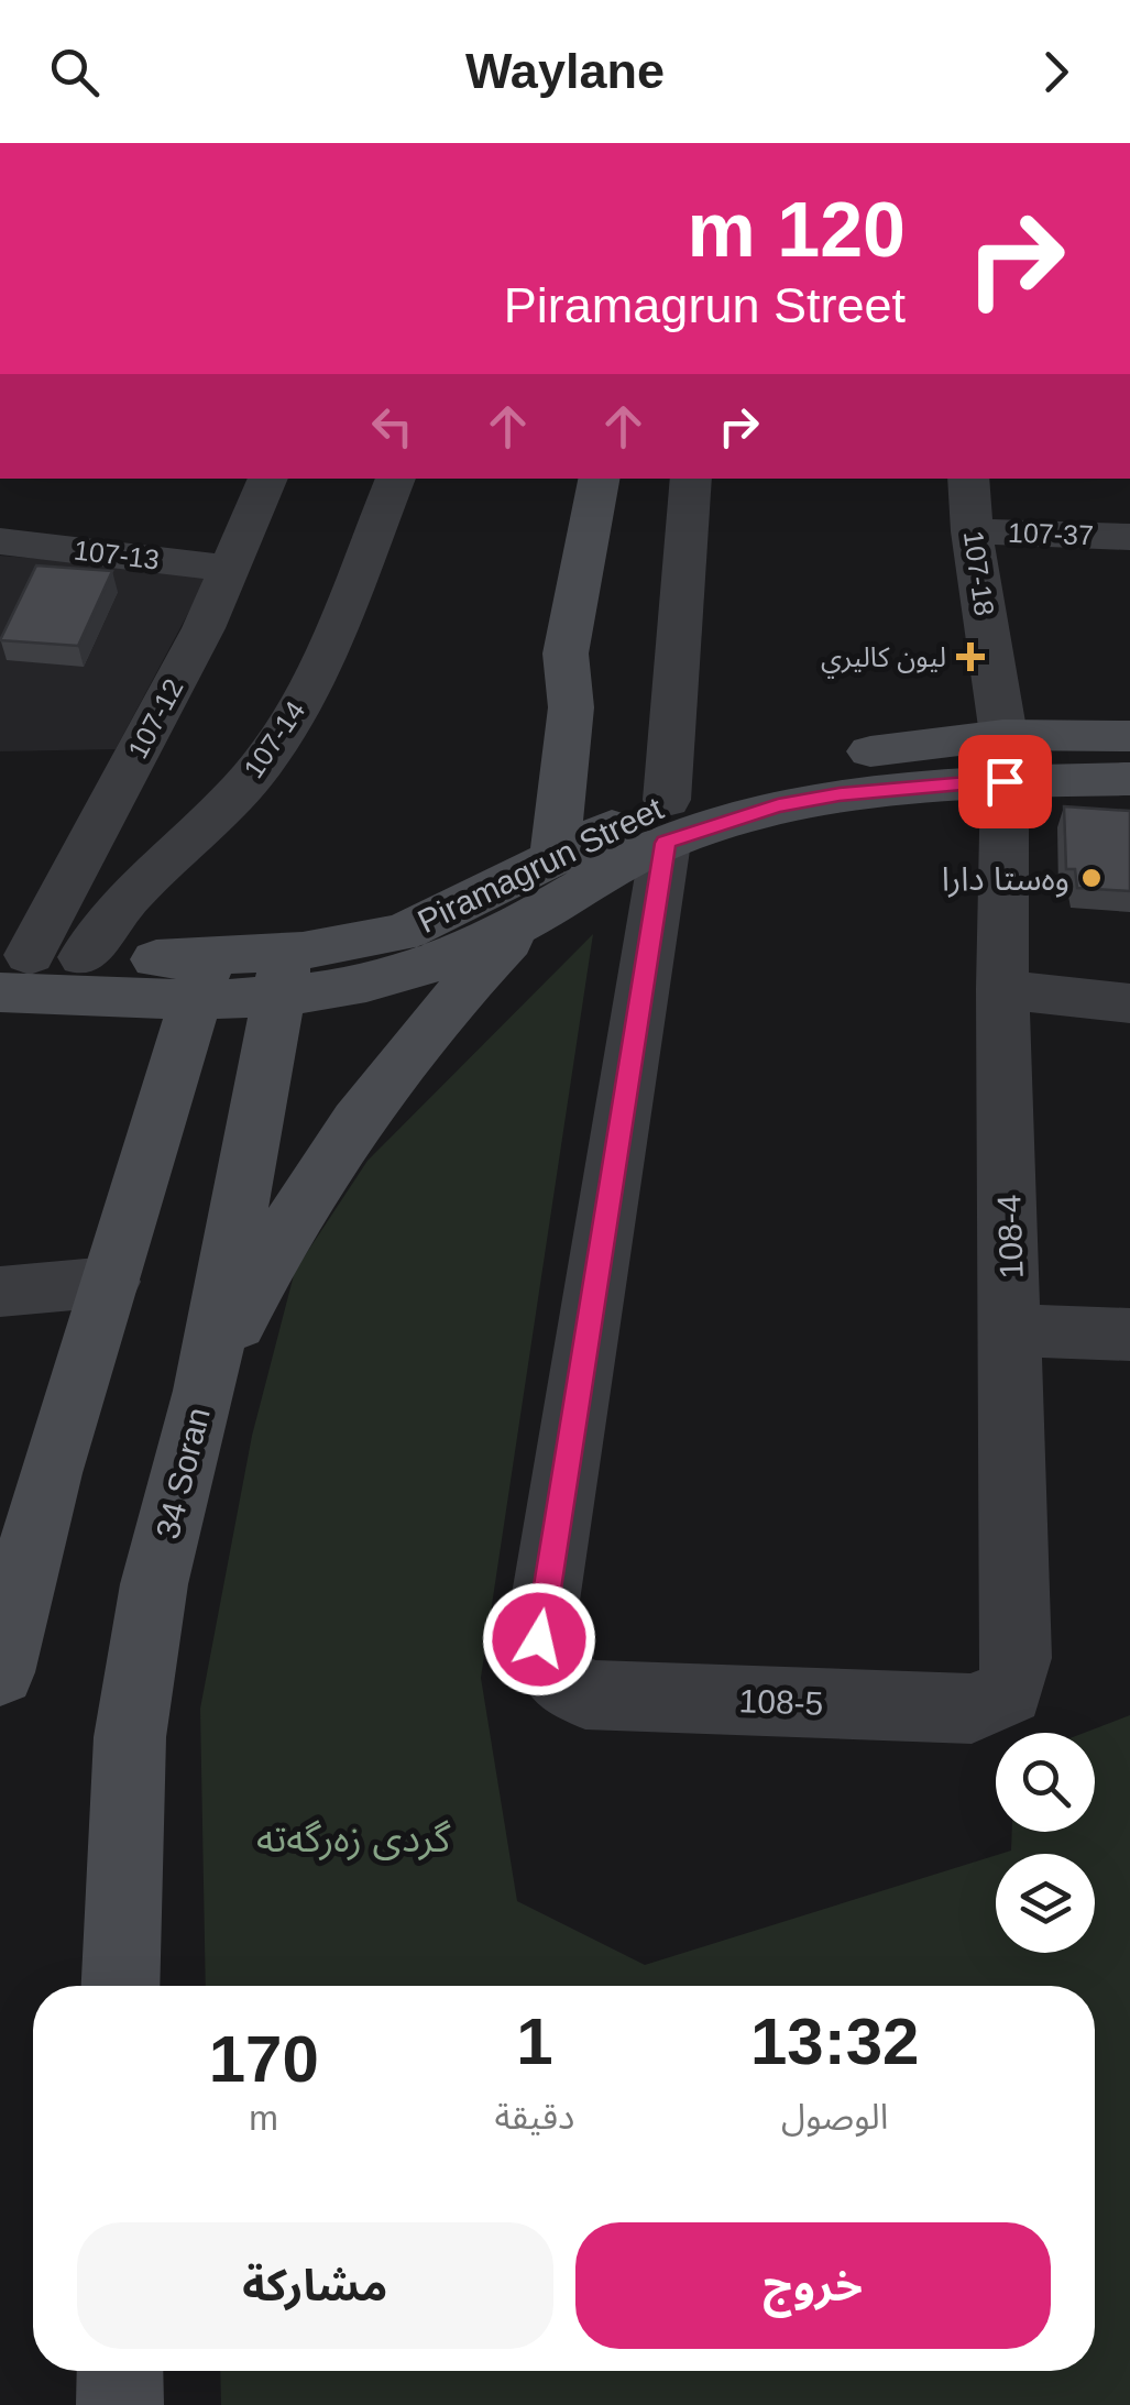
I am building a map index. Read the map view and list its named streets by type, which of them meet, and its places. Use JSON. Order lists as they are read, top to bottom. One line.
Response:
{"streets":{"main road":["Piramagrun Street","34 Soran"],"street":["107-37","107-13","107-18","107-12","107-14","108-4","108-5"]},"crossings":[["107-37","107-18"],["107-13","107-12"],["107-18","Piramagrun Street"],["107-18","108-4"],["Piramagrun Street","108-4"],["Piramagrun Street","34 Soran"],["Piramagrun Street","108-5"],["108-4","108-5"]],"parks":["گردی زەرگەتە"],"places":{"health":["ليون كاليري"],"other":["وەستا دارا"]},"page":{"header":"Waylane","turn":["120 m","Piramagrun Street"],"eta":["13:32","الوصول","1","دقيقة","170","m"],"buttons":["خروج","مشاركة"]}}
